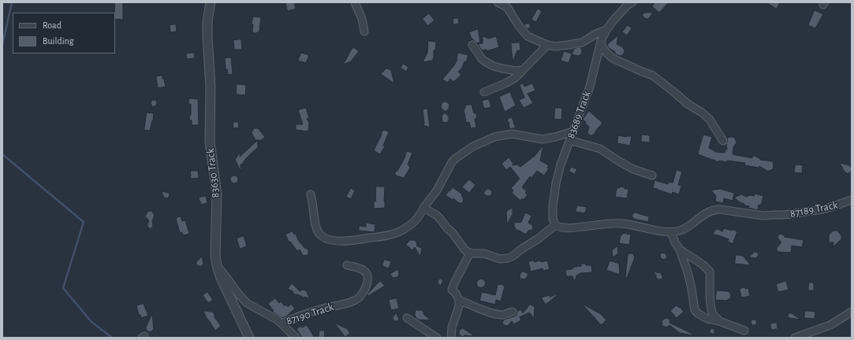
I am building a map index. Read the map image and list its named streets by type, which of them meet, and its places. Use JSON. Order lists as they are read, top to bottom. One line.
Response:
{"streets":{"street":["83689 Track","83630 Track","87189 Track","87190 Track"]},"crossings":[["83630 Track","87190 Track"]],"legend":["Road","Building"]}
